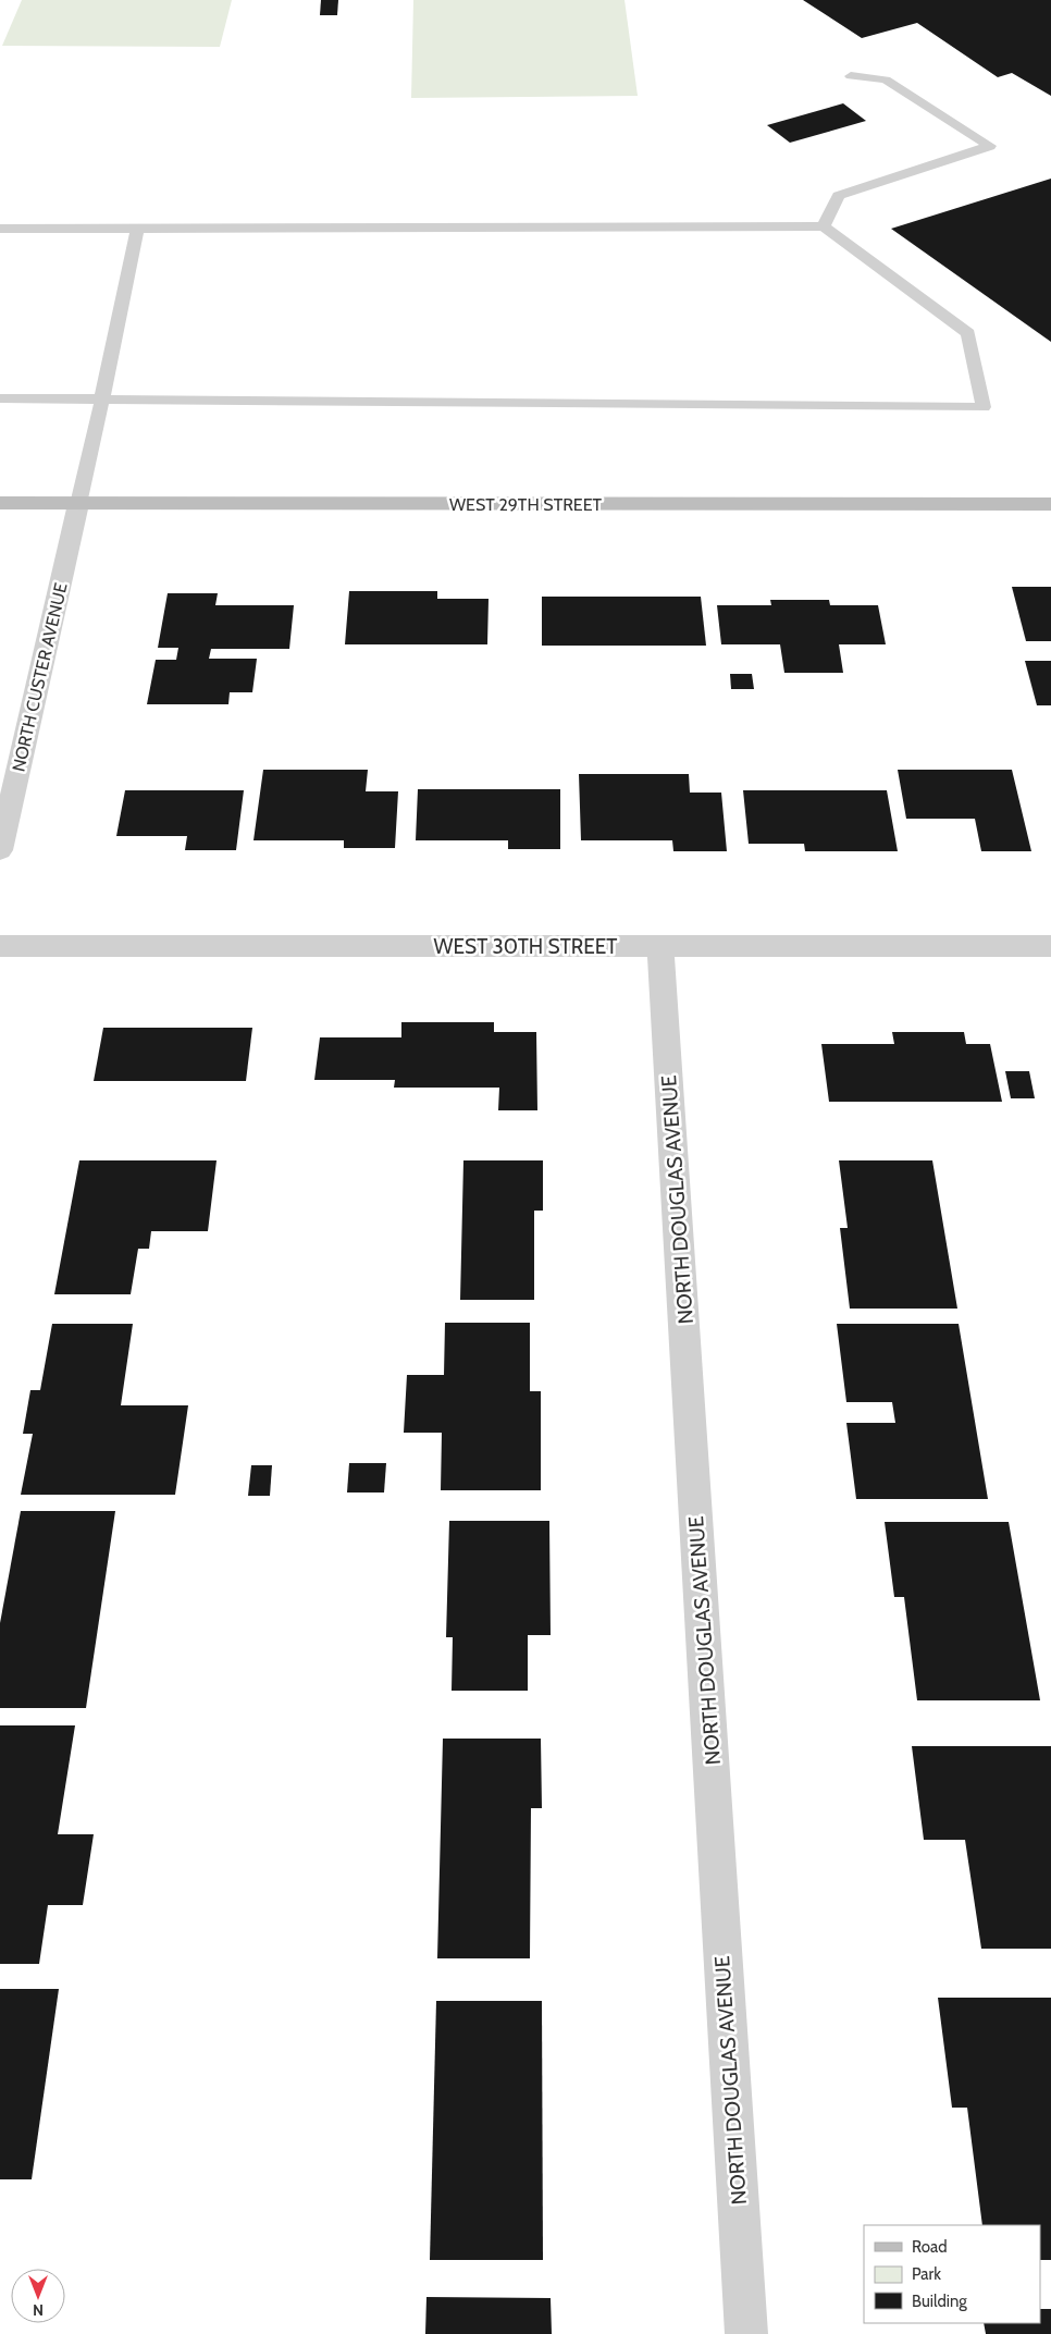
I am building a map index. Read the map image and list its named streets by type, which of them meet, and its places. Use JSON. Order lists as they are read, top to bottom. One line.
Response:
{"streets":{"main road":["WEST 29TH STREET"],"street":["NORTH CUSTER AVENUE","WEST 30TH STREET","NORTH DOUGLAS AVENUE"]},"crossings":[["WEST 29TH STREET","NORTH CUSTER AVENUE"],["WEST 30TH STREET","NORTH DOUGLAS AVENUE"]],"legend":["Road","Park","Building"],"north":"bottom"}
